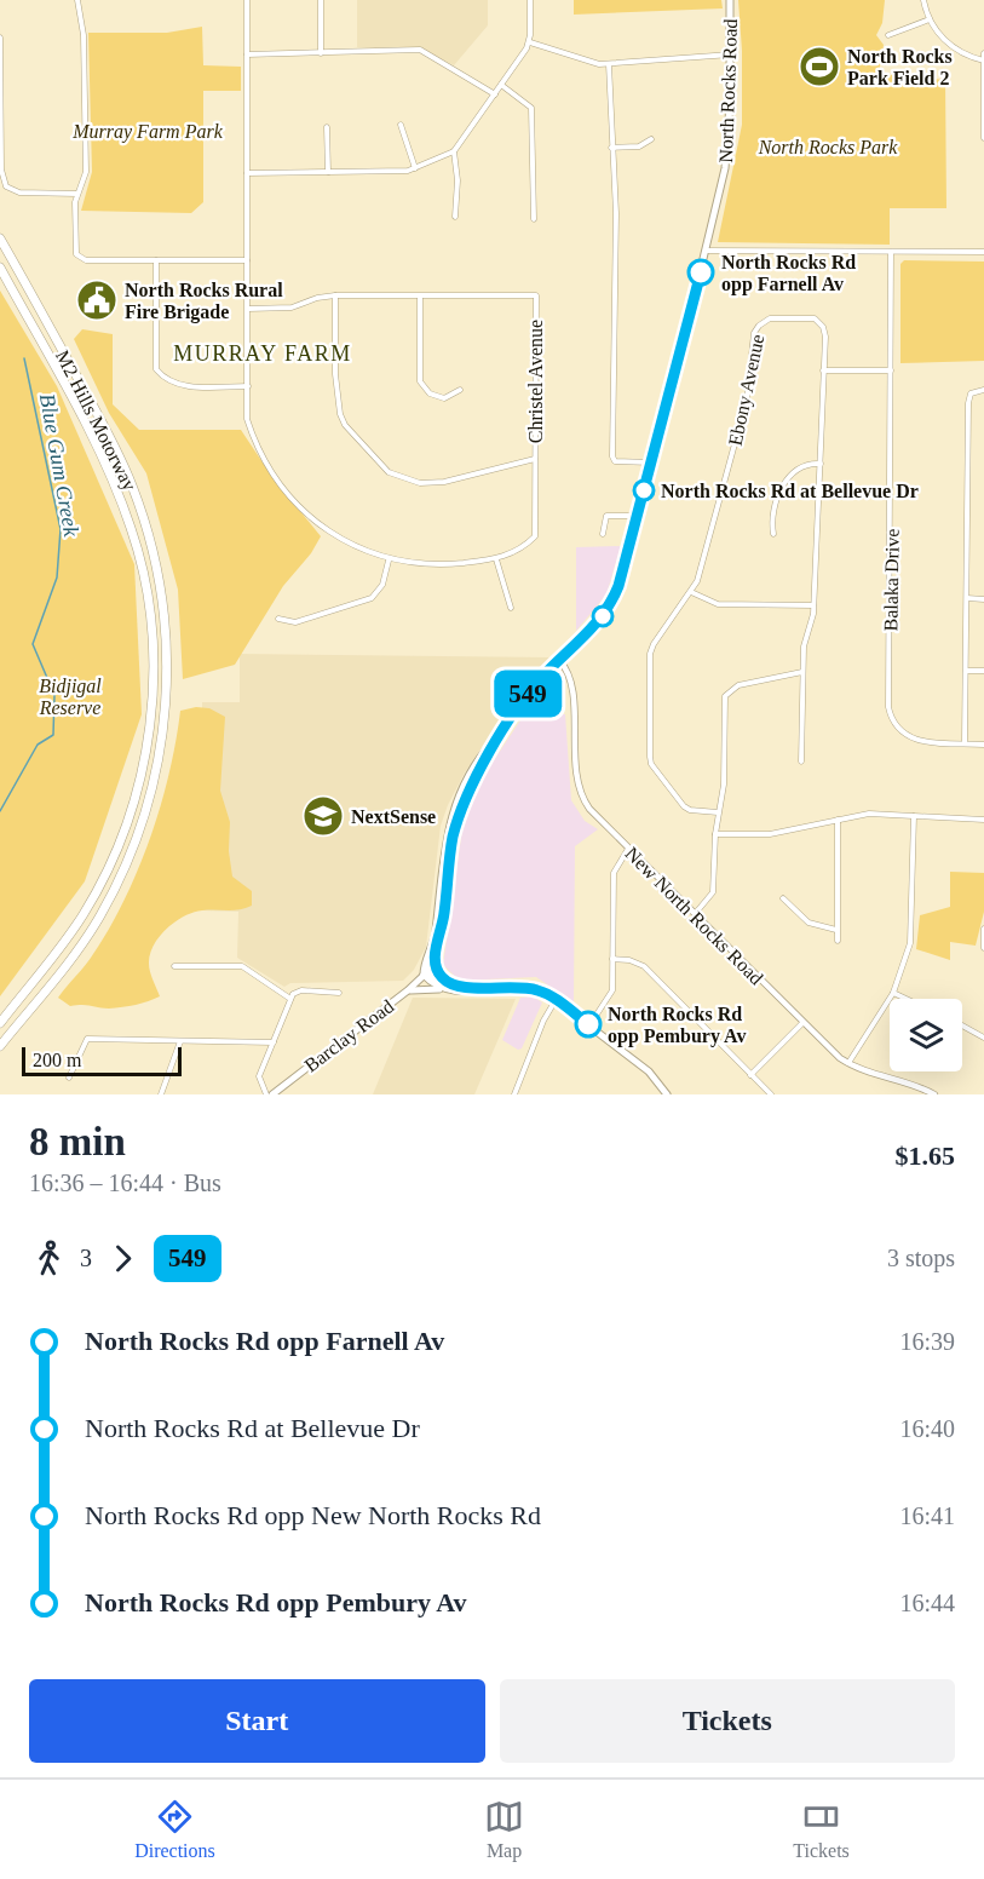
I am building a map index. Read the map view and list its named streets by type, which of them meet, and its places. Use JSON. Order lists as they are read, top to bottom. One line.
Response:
{"streets":{"highway":["M2 Hills Motorway"],"main road":["North Rocks Road","Barclay Road"],"street":["Christel Avenue","Ebony Avenue","Balaka Drive","New North Rocks Road"]},"crossings":[["North Rocks Road","New North Rocks Road"],["North Rocks Road","Barclay Road"]],"districts":["MURRAY FARM"],"water":["Blue Gum Creek"],"parks":["Murray Farm Park","North Rocks Park","Bidjigal Reserve"],"places":{"sports":["North Rocks Park Field 2"],"other":["North Rocks Rd opp Farnell Av","North Rocks Rd at Bellevue Dr","North Rocks Rd opp Pembury Av"],"public building":["North Rocks Rural Fire Brigade"],"school or university":["NextSense"]},"lines":["bus line 549"],"scale_bar":"200 m","page":{"on_map":"549","scale":"200 m","heading":["8 min","16:36 – 16:44 · Bus","$1.65"],"legs":["3","549","3 stops"],"list":[{"name":"North Rocks Rd opp Farnell Av","value":"16:39"},{"name":"North Rocks Rd at Bellevue Dr","value":"16:40"},{"name":"North Rocks Rd opp New North Rocks Rd","value":"16:41"},{"name":"North Rocks Rd opp Pembury Av","value":"16:44"}],"buttons":["Start","Tickets"],"tabs":["Directions","Map","Tickets"]}}
